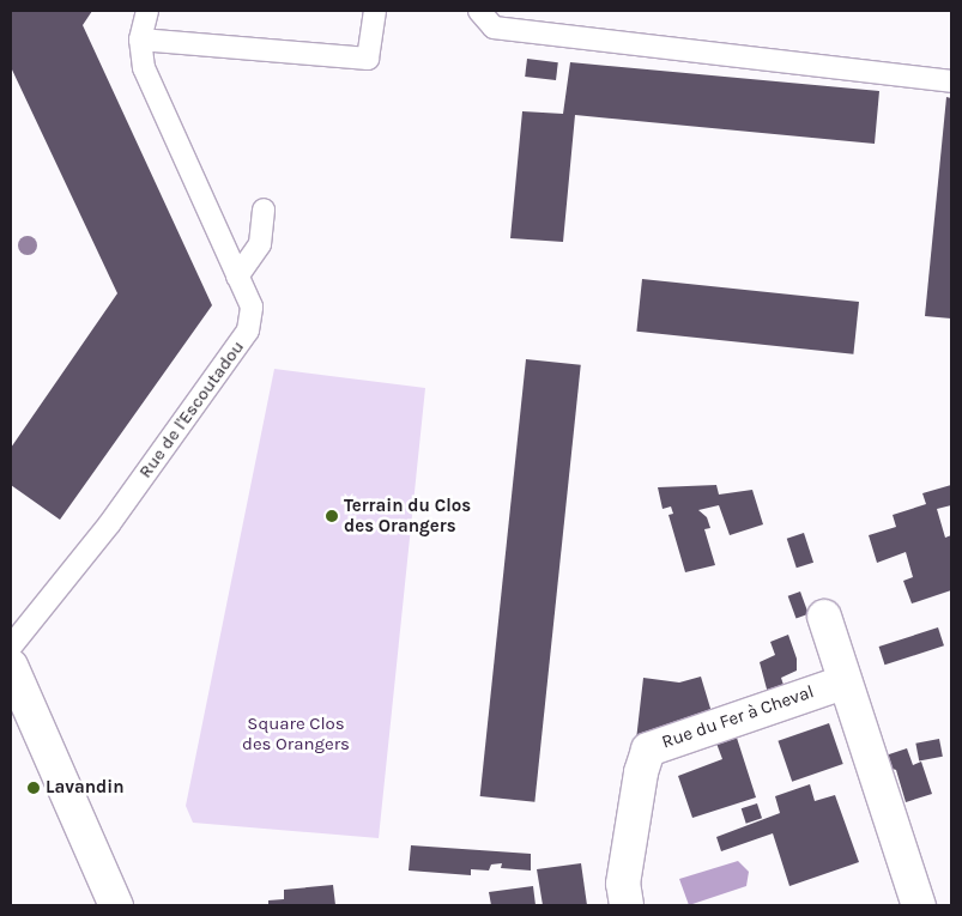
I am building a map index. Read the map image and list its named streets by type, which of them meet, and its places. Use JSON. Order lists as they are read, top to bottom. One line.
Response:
{"streets":{"street":["Rue du Fer à Cheval"],"lane":["Rue de l'Escoutadou"]},"parks":["Square Clos des Orangers"],"places":["Terrain du Clos des Orangers","Lavandin"]}
